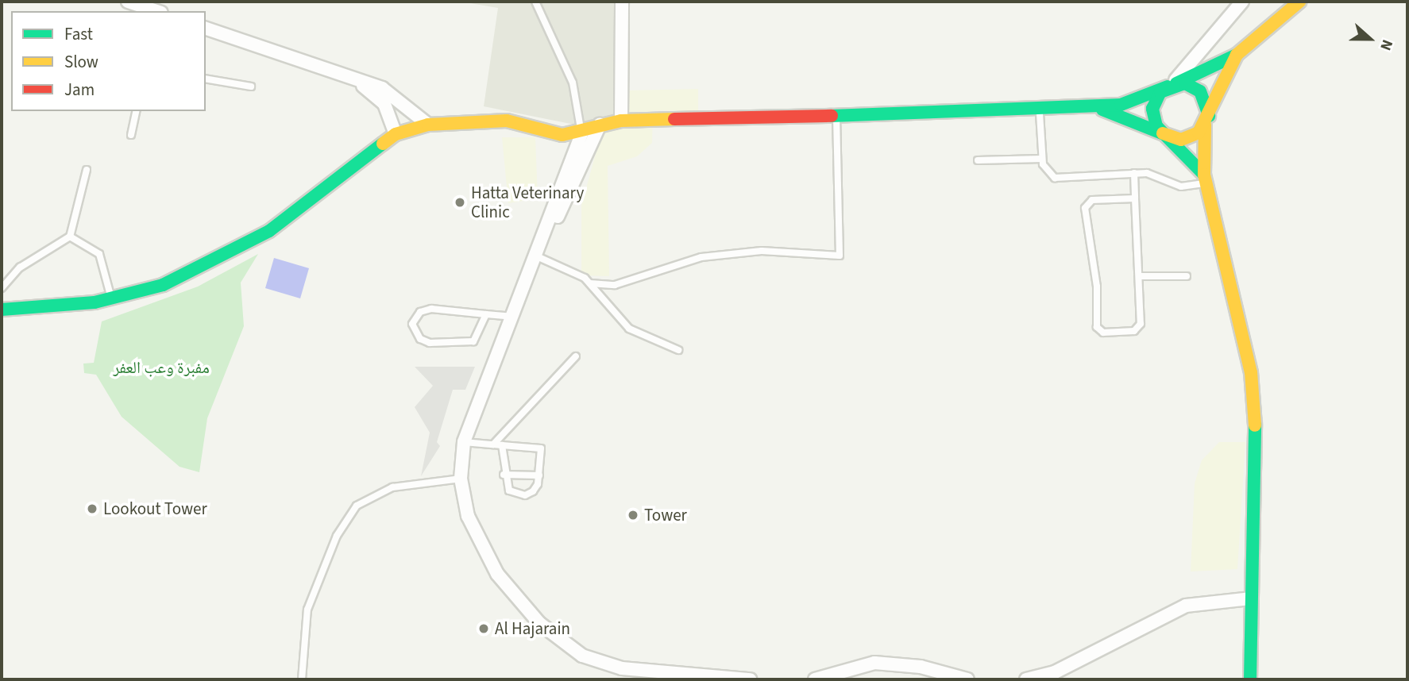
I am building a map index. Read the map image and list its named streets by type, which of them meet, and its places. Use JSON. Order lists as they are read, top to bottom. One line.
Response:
{"parks":["مفبرة وعب العفر"],"places":["Hatta Veterinary Clinic","Lookout Tower","Tower","Al Hajarain"],"legend":["Fast","Slow","Jam"],"north":"right"}
